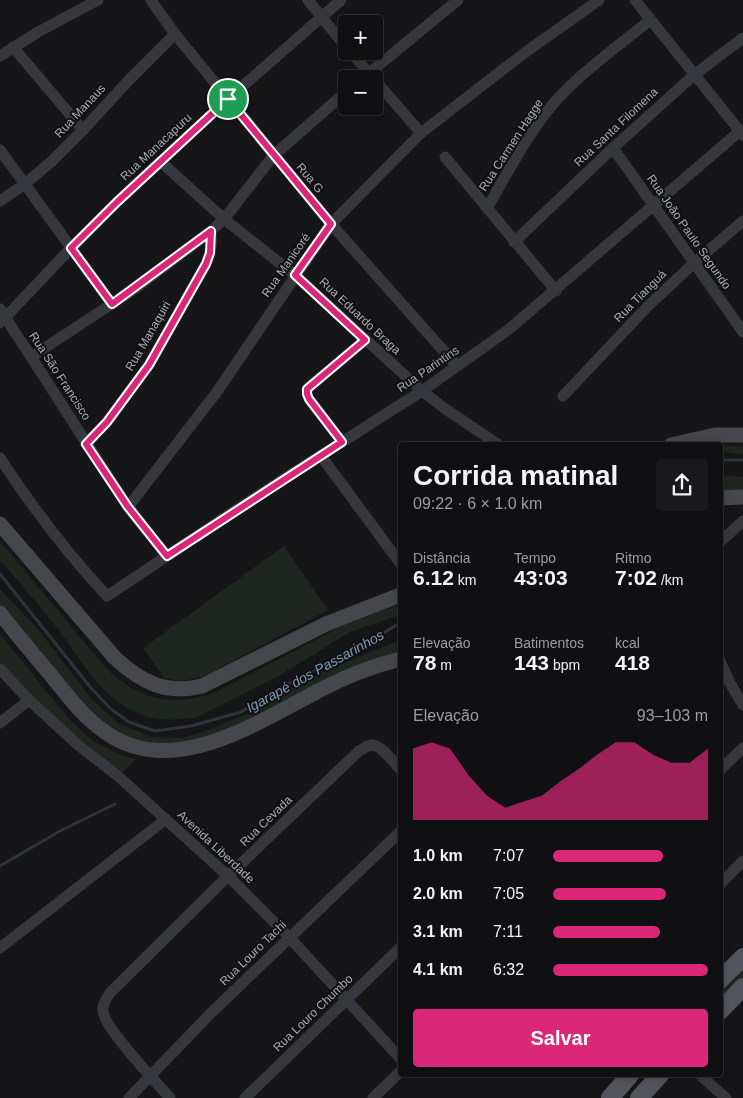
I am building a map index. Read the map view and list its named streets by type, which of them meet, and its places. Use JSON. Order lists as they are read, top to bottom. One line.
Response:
{"streets":{"street":["Rua Manaus","Rua Santa Filomena","Rua Carmen Hagge","Rua Manacapuru","Rua G","Rua João Paulo Segundo","Rua Manicoré","Rua Tianguá","Rua Eduardo Braga","Rua Manaquiri","Rua Parintins","Rua São Francisco","Rua Cevada","Avenida Liberdade","Rua Louro Tachi","Rua Louro Chumbo"]},"crossings":[["Rua Manaus","Rua G"],["Rua Santa Filomena","Rua João Paulo Segundo"],["Rua Manacapuru","Rua G"],["Rua Manacapuru","Rua Eduardo Braga"],["Rua Manacapuru","Rua São Francisco"],["Rua G","Rua Manicoré"],["Rua G","Rua Parintins"],["Rua João Paulo Segundo","Rua Tianguá"],["Rua João Paulo Segundo","Rua Parintins"],["Rua Manicoré","Rua Eduardo Braga"],["Rua Manicoré","Rua São Francisco"],["Rua Eduardo Braga","Rua Parintins"],["Rua Manaquiri","Rua São Francisco"],["Rua Parintins","Rua São Francisco"],["Rua Cevada","Avenida Liberdade"],["Rua Cevada","Rua Louro Tachi"],["Avenida Liberdade","Rua Louro Tachi"],["Avenida Liberdade","Rua Louro Chumbo"]],"water":["Igarapé dos Passarinhos"],"page":{"map_buttons":["+","−"],"heading":["Corrida matinal","09:22 · 6 × 1.0 km"],"stats":[["Distância","6.12 km"],["Tempo","43:03"],["Ritmo","7:02 /km"],["Elevação","78 m"],["Batimentos","143 bpm"],["kcal","418"]],"chart":["Elevação","93–103 m"],"list":[{"name":"1.0 km","note":"7:07"},{"name":"2.0 km","note":"7:05"},{"name":"3.1 km","note":"7:11"},{"name":"4.1 km","note":"6:32"}],"buttons":"Salvar"}}
